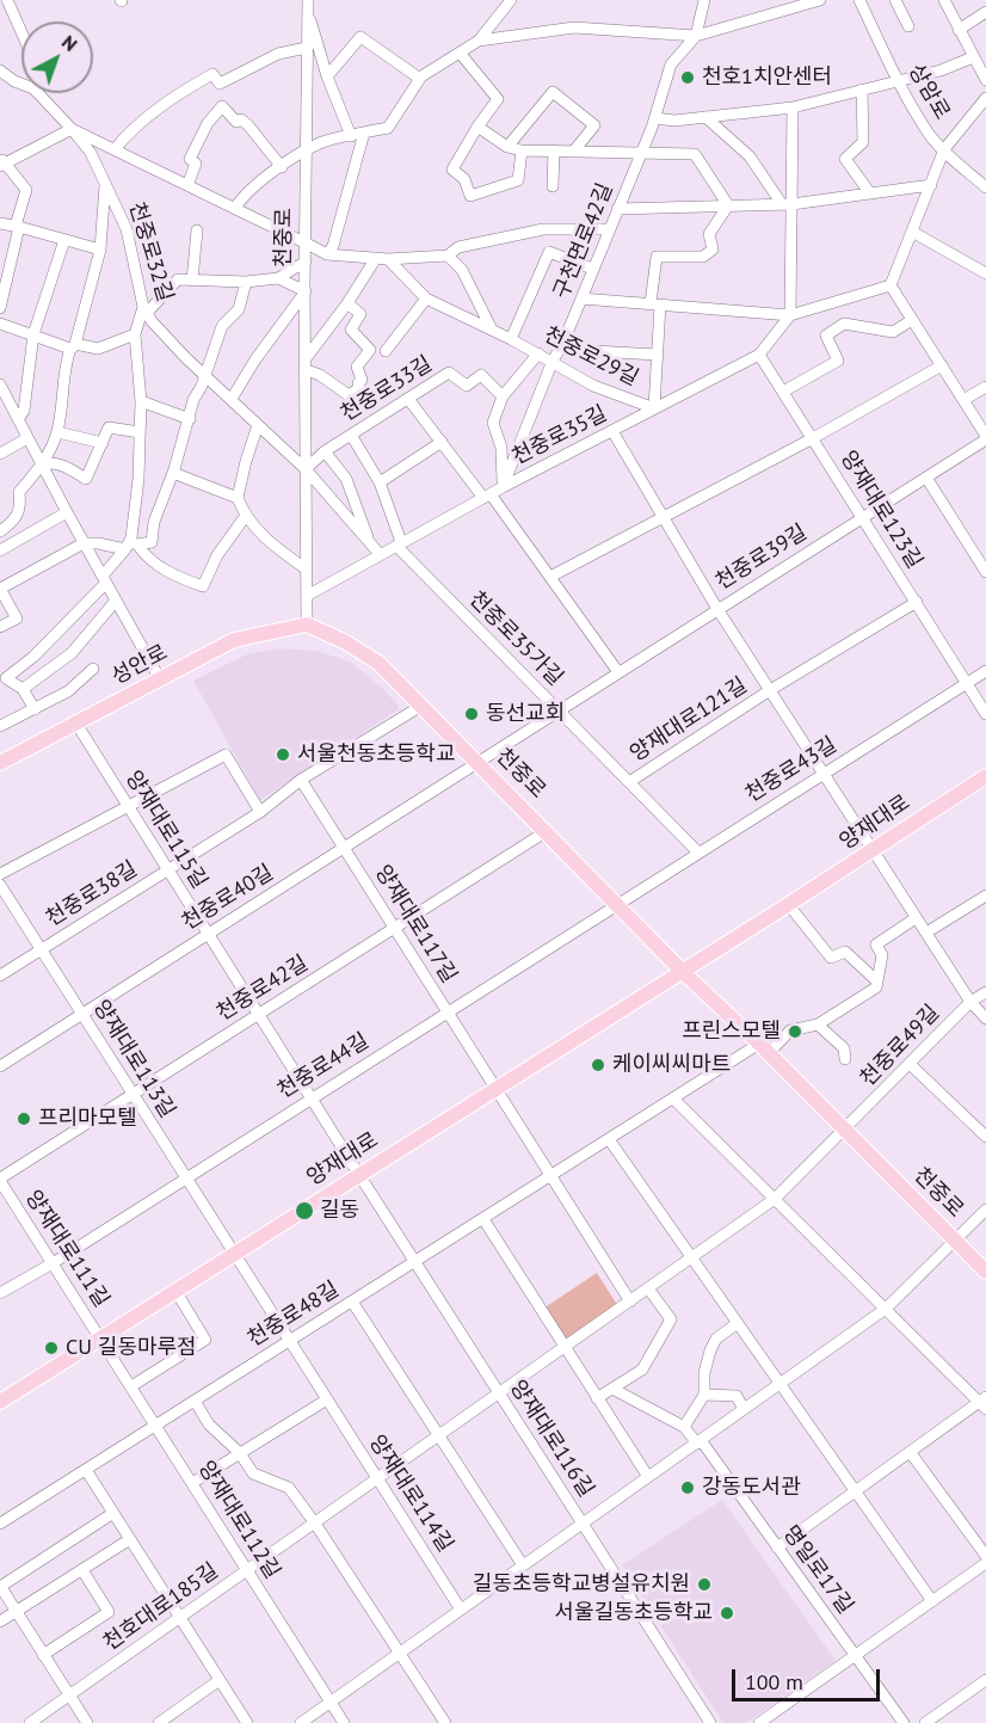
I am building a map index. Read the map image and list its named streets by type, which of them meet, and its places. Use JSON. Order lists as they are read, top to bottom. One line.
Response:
{"streets":{"main road":["천중로","성안로","양재대로"],"street":["상암로","구천면로42길","천중로32길","천중로29길","천중로33길","천중로35길","양재대로123길","천중로39길","천중로35가길","양재대로121길","천중로43길","양재대로115길","천중로38길","천중로40길","양재대로117길","천중로42길","천중로49길","양재대로113길","천중로44길","양재대로111길","천중로48길","양재대로116길","양재대로114길","양재대로112길","명일로17길","천호대로185길"]},"crossings":[["천중로","천중로32길"],["천중로","천중로33길"],["천중로","천중로35길"],["천중로","천중로39길"],["천중로","성안로"],["천중로","천중로43길"],["천중로","양재대로"],["천중로","천중로38길"],["천중로","천중로40길"],["천중로","천중로42길"],["천중로","천중로49길"],["천중로","천중로44길"],["천중로","천중로48길"],["구천면로42길","천중로29길"],["구천면로42길","천중로35길"],["천중로32길","천중로33길"],["천중로29길","천중로35길"],["천중로35길","양재대로123길"],["천중로35길","천중로35가길"],["천중로35길","양재대로121길"],["양재대로123길","천중로39길"],["양재대로123길","양재대로121길"],["양재대로123길","천중로43길"],["천중로39길","천중로35가길"],["천중로39길","양재대로121길"],["천중로39길","천중로40길"],["천중로35가길","양재대로121길"],["천중로35가길","천중로43길"],["성안로","양재대로115길"],["양재대로121길","천중로43길"],["양재대로121길","양재대로"],["양재대로121길","천중로49길"],["천중로43길","천중로44길"],["양재대로","양재대로115길"],["양재대로","양재대로117길"],["양재대로","양재대로113길"],["양재대로","양재대로111길"],["양재대로","양재대로116길"],["양재대로","양재대로114길"],["양재대로","양재대로112길"],["양재대로115길","천중로38길"],["양재대로115길","천중로40길"],["양재대로115길","천중로42길"],["양재대로115길","천중로44길"],["양재대로115길","양재대로116길"],["천중로38길","양재대로117길"],["천중로38길","양재대로113길"],["천중로40길","양재대로117길"],["천중로40길","양재대로113길"],["양재대로117길","천중로42길"],["양재대로117길","천중로44길"],["천중로42길","양재대로113길"],["천중로42길","양재대로111길"],["천중로49길","천호대로185길"],["양재대로113길","천중로44길"],["양재대로113길","양재대로114길"],["천중로44길","양재대로111길"],["양재대로111길","양재대로112길"],["천중로48길","양재대로116길"],["천중로48길","양재대로114길"],["천중로48길","양재대로112길"],["양재대로116길","천호대로185길"],["양재대로114길","천호대로185길"],["양재대로112길","천호대로185길"]],"places":["천호1치안센터","동선교회","서울천동초등학교","프린스모텔","케이씨씨마트","프리마모텔","길동","CU 길동마루점","강동도서관","길동초등학교병설유치원","서울길동초등학교"],"scale_bar":"100 m","north":"top right"}
